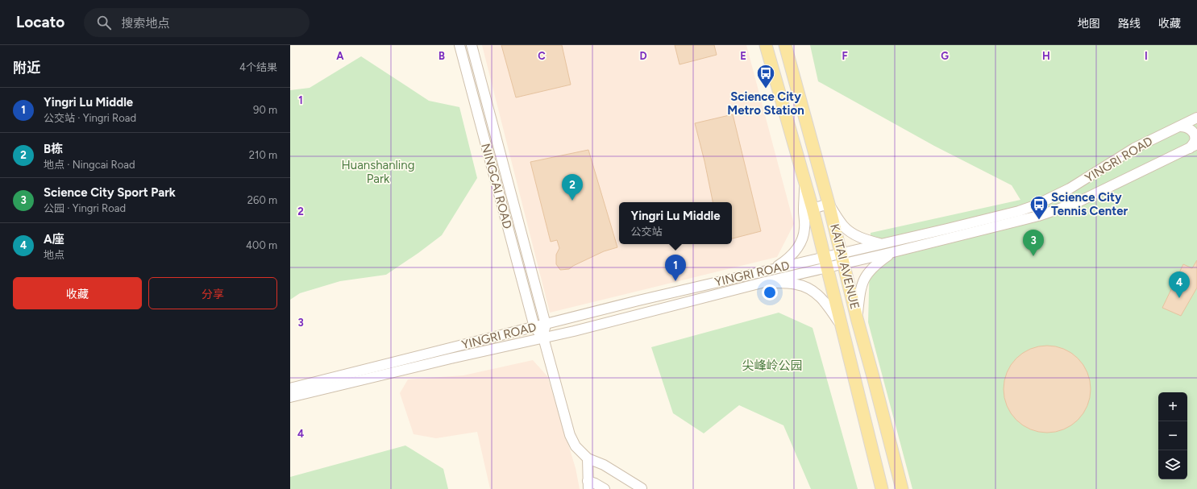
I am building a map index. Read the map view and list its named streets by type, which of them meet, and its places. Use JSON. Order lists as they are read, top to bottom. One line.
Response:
{"streets":{"main road":["KAITAI AVENUE"],"street":["YINGRI ROAD","NINGCAI ROAD"]},"crossings":[["YINGRI ROAD","NINGCAI ROAD"],["YINGRI ROAD","KAITAI AVENUE"]],"parks":["Huanshanling Park","尖峰岭公园"],"places":{"bus stop":["Science City Metro Station","Science City Tennis Center"]},"page":{"header":"Locato","search":"搜索地点","nav":["地图","路线","收藏"],"heading":["附近","4个结果"],"list":[{"mark":"1","name":"Yingri Lu Middle","note":"公交站 · Yingri Road","value":"90 m"},{"mark":"2","name":"B栋","note":"地点 · Ningcai Road","value":"210 m"},{"mark":"3","name":"Science City Sport Park","note":"公园 · Yingri Road","value":"260 m"},{"mark":"4","name":"A座","note":"地点","value":"400 m"}],"pins":["2","3","1","4"],"popup":["Yingri Lu Middle","公交站"],"buttons":["收藏","分享"],"map_buttons":["+","−"]},"grid":{"columns":["A","B","C","D","E","F","G","H","I"],"rows":["1","2","3","4"]}}
